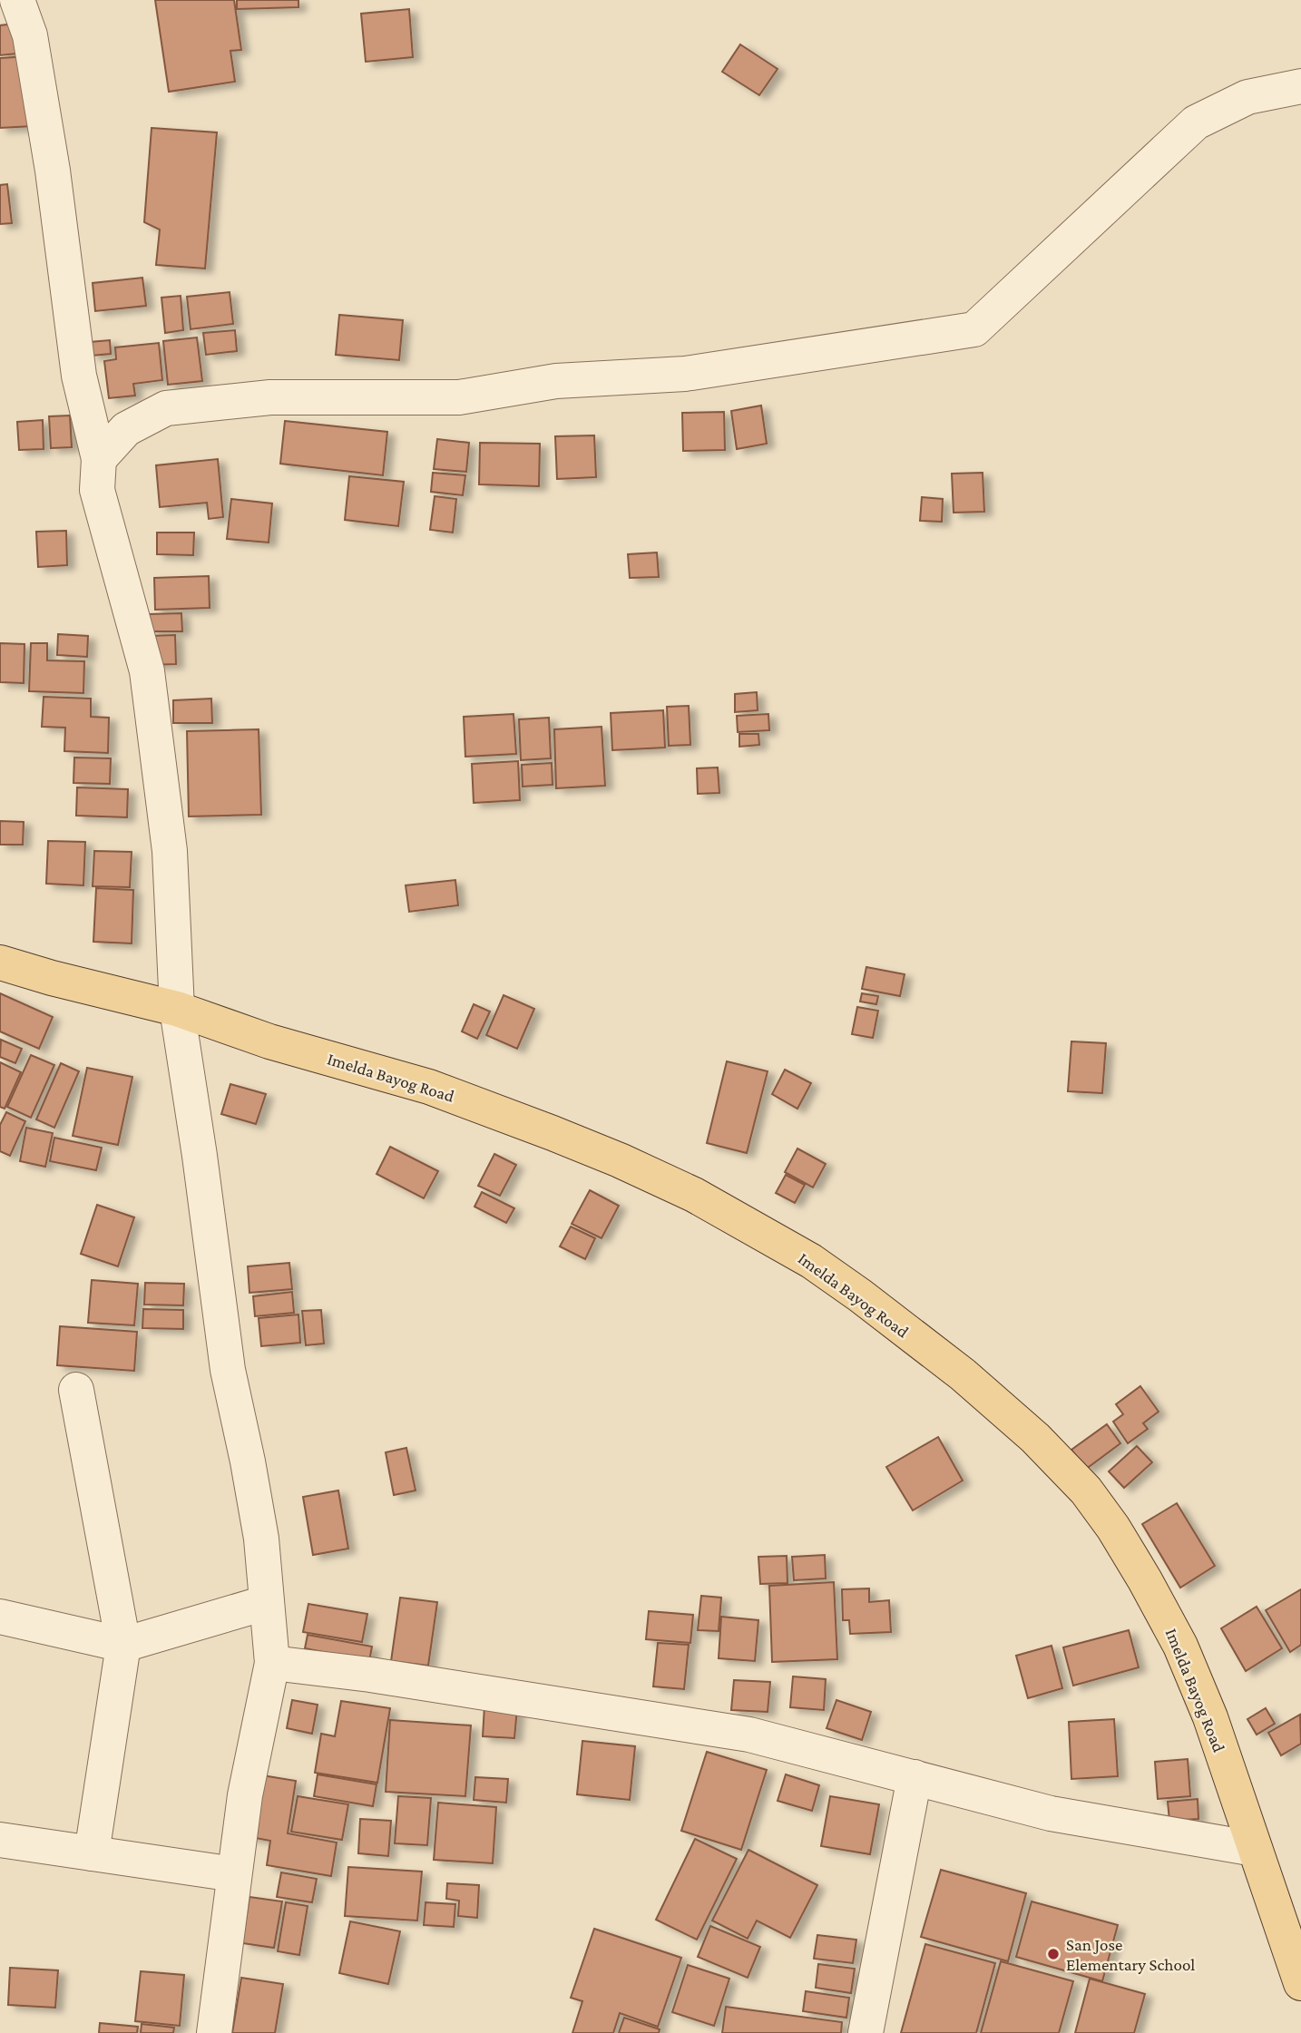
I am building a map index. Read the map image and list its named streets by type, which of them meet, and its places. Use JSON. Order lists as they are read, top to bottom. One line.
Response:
{"streets":{"main road":["Imelda Bayog Road"]},"places":["San Jose Elementary School"]}
